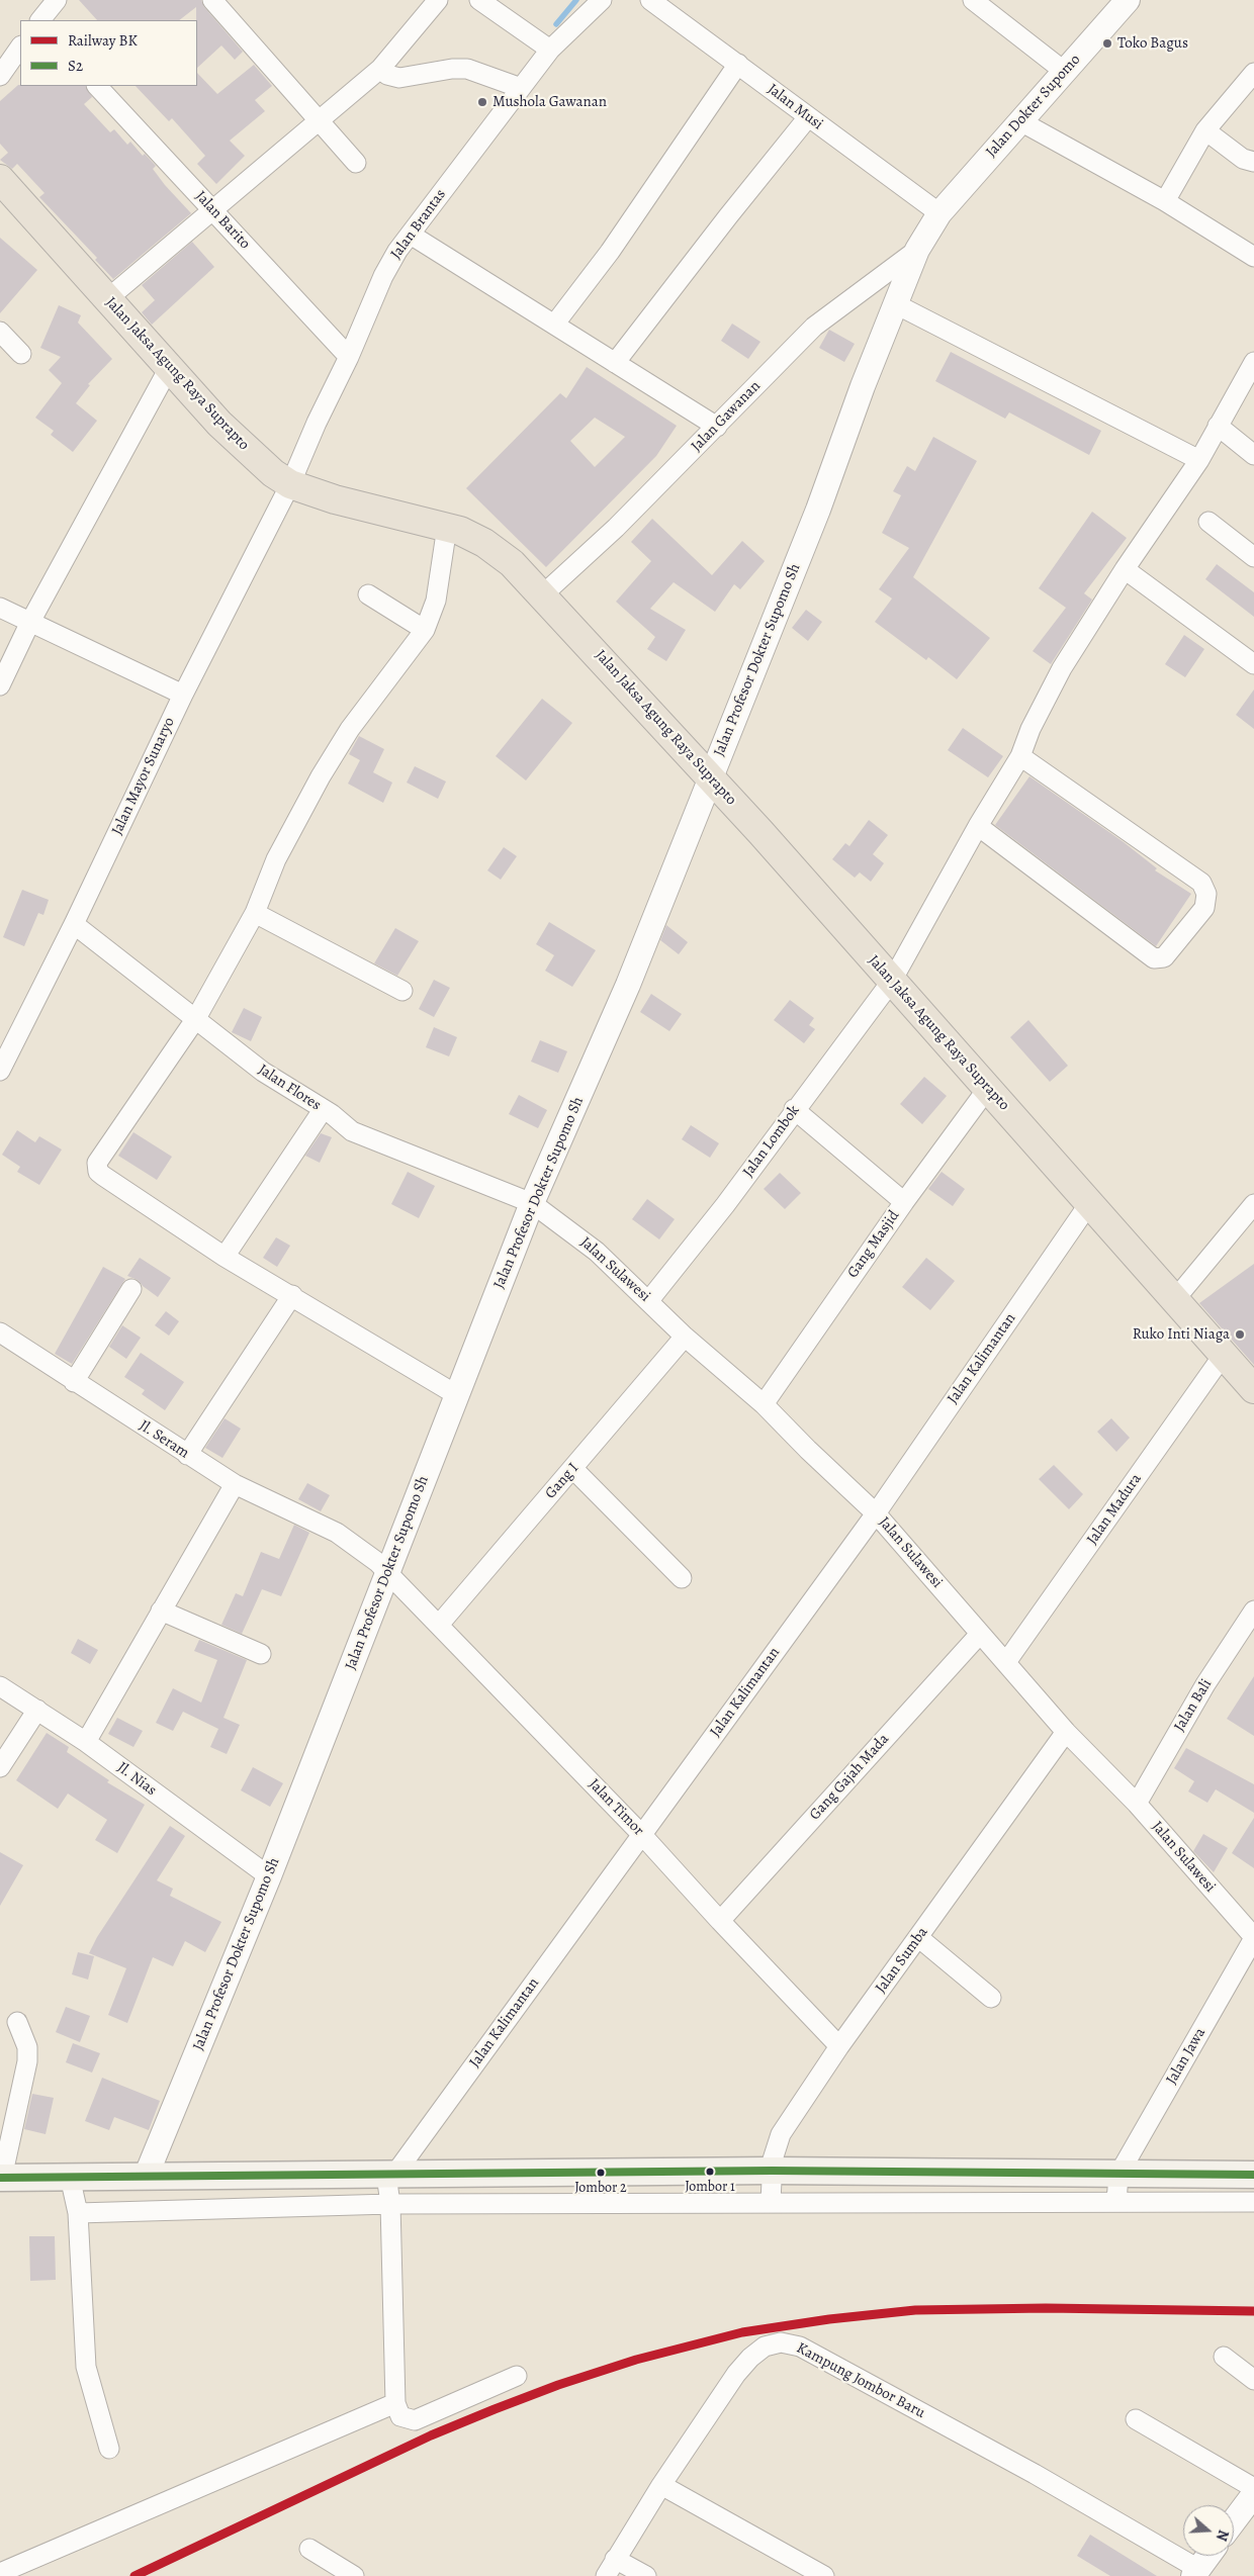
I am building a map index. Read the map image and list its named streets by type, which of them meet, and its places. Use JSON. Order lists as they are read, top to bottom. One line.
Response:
{"streets":{"main road":["Jalan Jaksa Agung Raya Suprapto"],"street":["Jalan Dokter Supomo","Jalan Musi","Jalan Barito","Jalan Brantas","Jalan Gawanan","Jalan Profesor Dokter Supomo Sh","Jalan Mayor Sunaryo","Jalan Flores","Jalan Lombok","Gang Masjid","Jalan Sulawesi","Jalan Kalimantan","Jl. Seram","Gang I","Jalan Madura","Jalan Bali","Gang Gajah Mada","Jl. Nias","Jalan Timor","Jalan Sumba","Jalan Jawa","Kampung Jombor Baru"]},"crossings":[["Jalan Dokter Supomo","Jalan Musi"],["Jalan Dokter Supomo","Jalan Profesor Dokter Supomo Sh"],["Jalan Musi","Jalan Profesor Dokter Supomo Sh"],["Jalan Barito","Jalan Brantas"],["Jalan Brantas","Jalan Jaksa Agung Raya Suprapto"],["Jalan Brantas","Jalan Mayor Sunaryo"],["Jalan Jaksa Agung Raya Suprapto","Jalan Gawanan"],["Jalan Jaksa Agung Raya Suprapto","Jalan Profesor Dokter Supomo Sh"],["Jalan Jaksa Agung Raya Suprapto","Jalan Mayor Sunaryo"],["Jalan Jaksa Agung Raya Suprapto","Jalan Lombok"],["Jalan Jaksa Agung Raya Suprapto","Gang Masjid"],["Jalan Jaksa Agung Raya Suprapto","Jalan Kalimantan"],["Jalan Jaksa Agung Raya Suprapto","Jalan Madura"],["Jalan Gawanan","Jalan Profesor Dokter Supomo Sh"],["Jalan Profesor Dokter Supomo Sh","Jalan Flores"],["Jalan Profesor Dokter Supomo Sh","Jalan Sulawesi"],["Jalan Profesor Dokter Supomo Sh","Jl. Seram"],["Jalan Profesor Dokter Supomo Sh","Jl. Nias"],["Jalan Profesor Dokter Supomo Sh","Jalan Timor"],["Jalan Mayor Sunaryo","Jalan Flores"],["Jalan Flores","Jalan Sulawesi"],["Jalan Lombok","Jalan Sulawesi"],["Gang Masjid","Jalan Sulawesi"],["Jalan Sulawesi","Jalan Kalimantan"],["Jalan Sulawesi","Gang I"],["Jalan Sulawesi","Jalan Madura"],["Jalan Sulawesi","Jalan Bali"],["Jalan Sulawesi","Gang Gajah Mada"],["Jalan Sulawesi","Jalan Sumba"],["Jalan Sulawesi","Jalan Jawa"],["Jalan Kalimantan","Jalan Timor"],["Jl. Seram","Jalan Timor"],["Gang I","Jalan Timor"],["Gang Gajah Mada","Jalan Timor"],["Jalan Timor","Jalan Sumba"]],"places":["Toko Bagus","Mushola Gawanan","Ruko Inti Niaga","Jombor 1","Jombor 2"],"lines":["transit line S2","rail line BK"],"legend":["Railway BK","S2"],"north":"right"}
